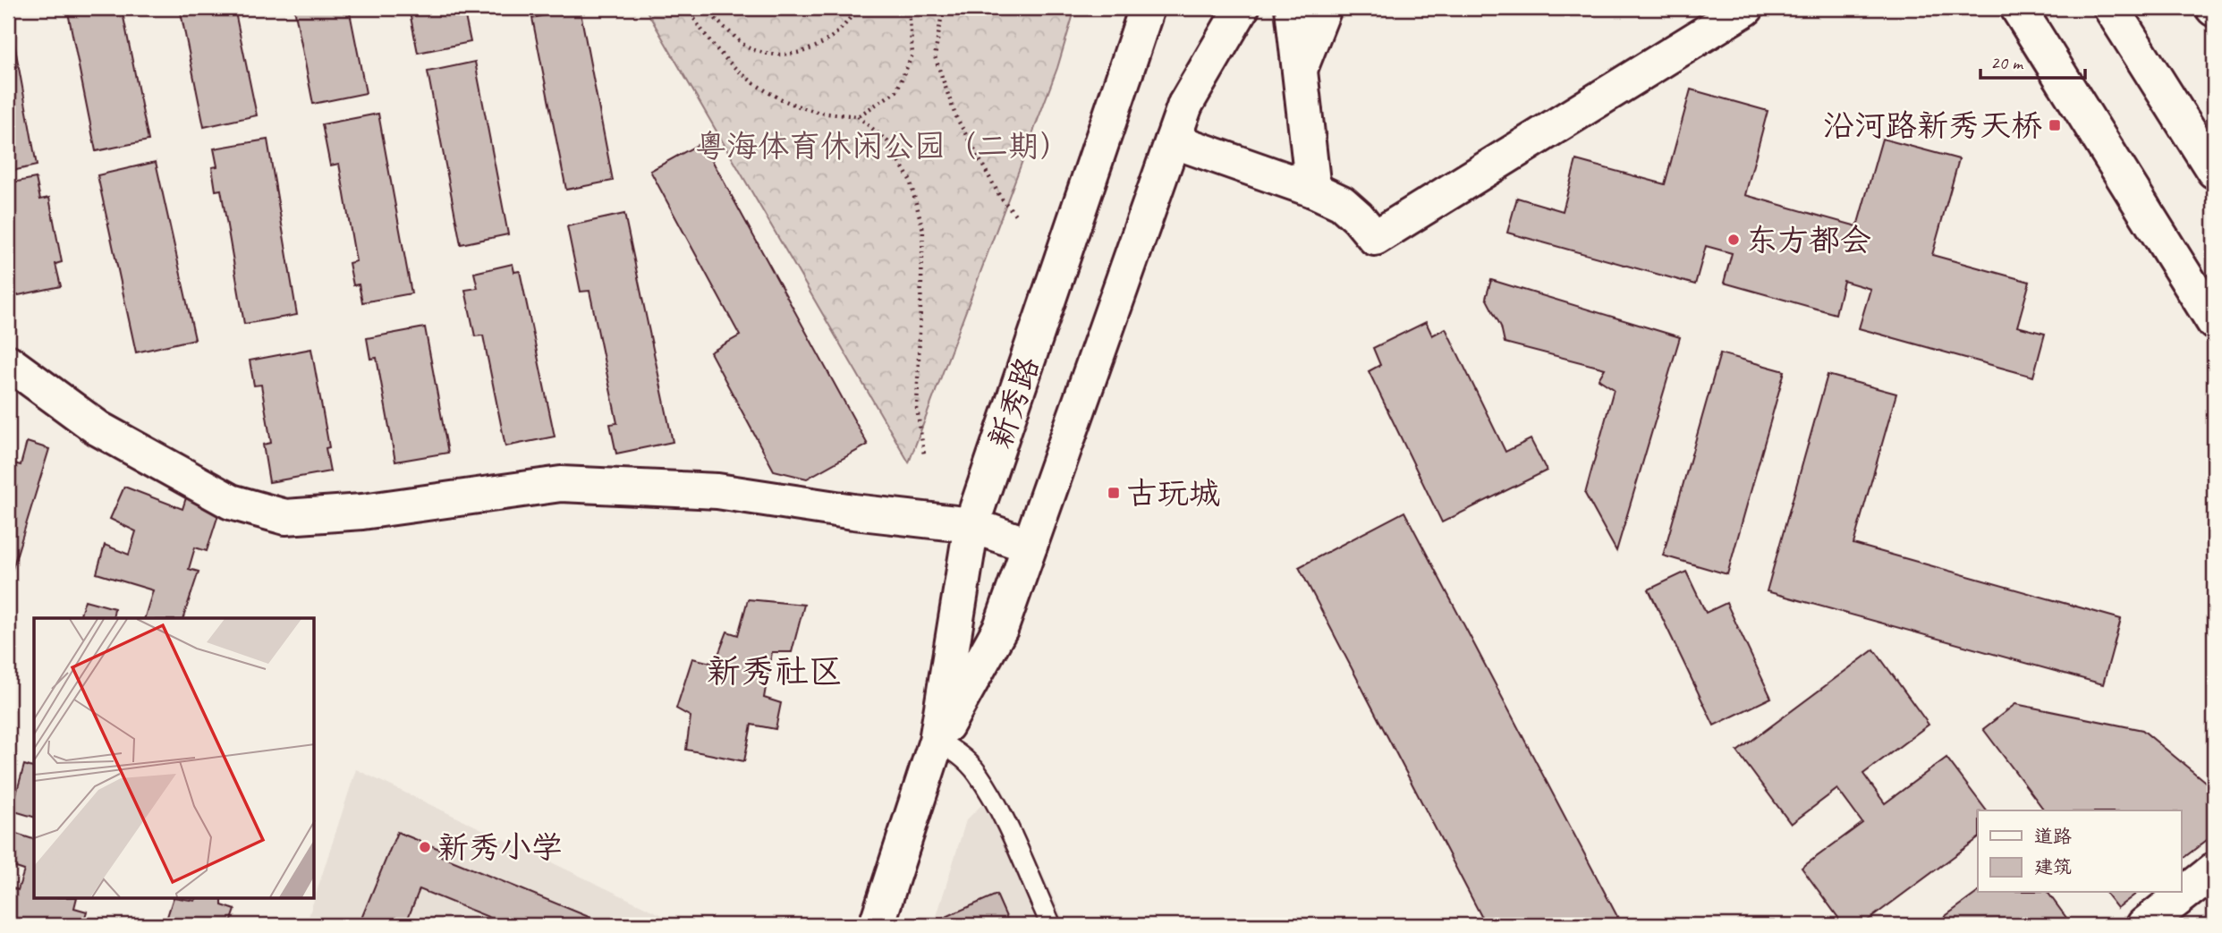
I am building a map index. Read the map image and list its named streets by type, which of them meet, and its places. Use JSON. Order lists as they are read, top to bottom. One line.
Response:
{"streets":{"main road":["新秀路"]},"districts":["新秀社区"],"parks":["粤海体育休闲公园（二期）"],"places":{"transit":["沿河路新秀天桥","古玩城"],"other":["东方都会","新秀小学"]},"legend":["道路","建筑"],"scale_bar":"20 m"}
